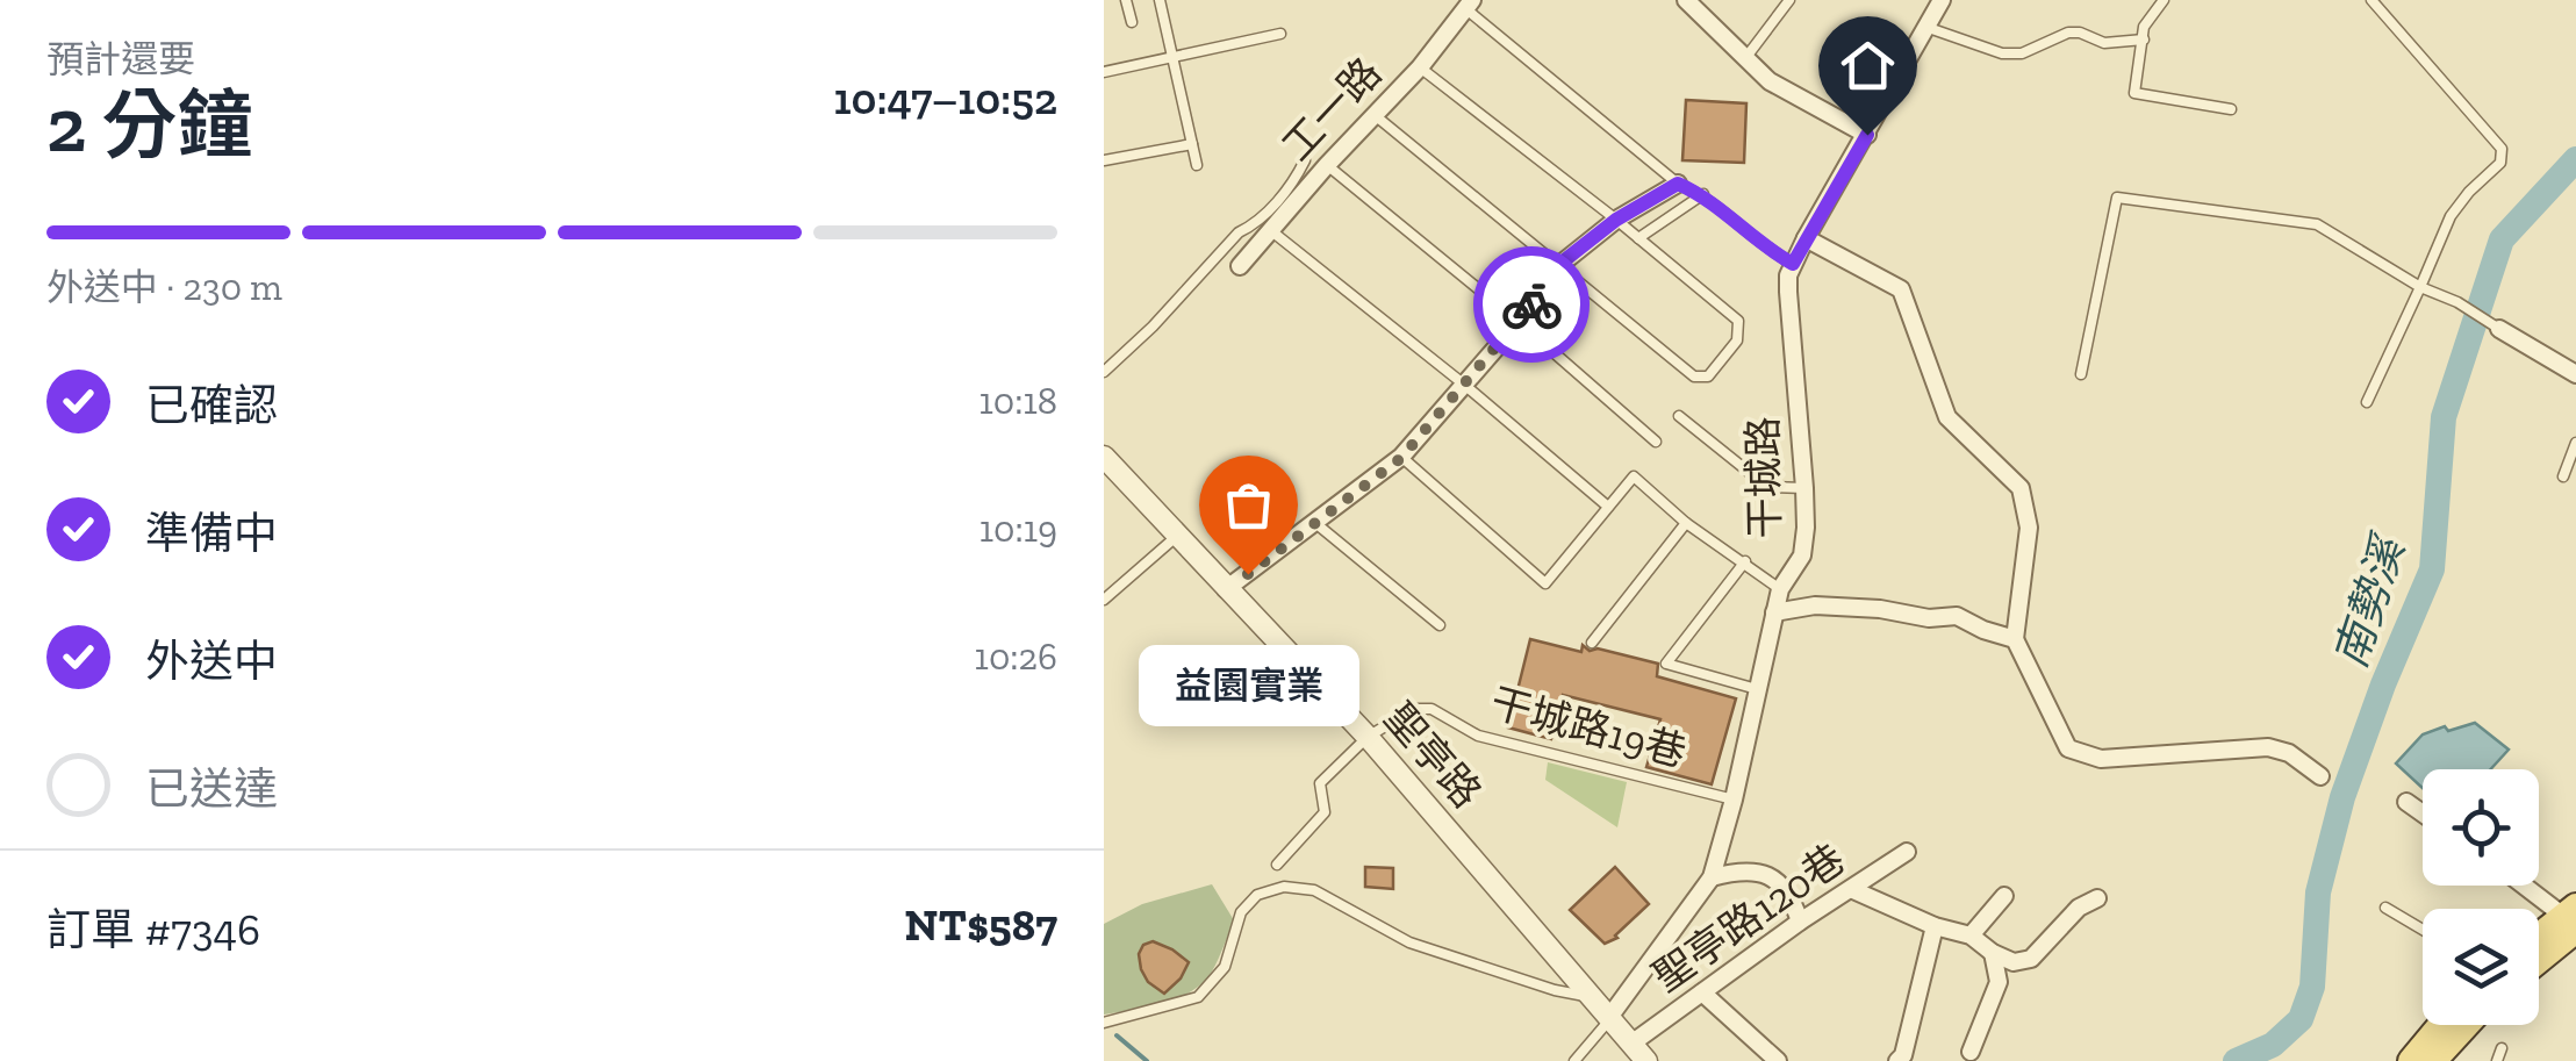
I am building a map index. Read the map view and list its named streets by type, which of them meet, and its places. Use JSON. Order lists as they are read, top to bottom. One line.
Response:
{"streets":{"street":["工一路","干城路","聖亭路","聖亭路120巷"],"lane":["干城路19巷"]},"crossings":[["干城路","干城路19巷"],["干城路","聖亭路"],["干城路19巷","聖亭路"],["聖亭路","聖亭路120巷"]],"water":["南勢溪"],"places":["益園實業"],"page":{"heading":["2 分鐘","預計還要","10:47–10:52"],"panel":["訂單 #7346","NT$587"],"bar":"外送中 · 230 m","list":[["已確認","10:18"],["準備中","10:19"],["外送中","10:26"],"已送達"],"bubble":"益園實業"}}
